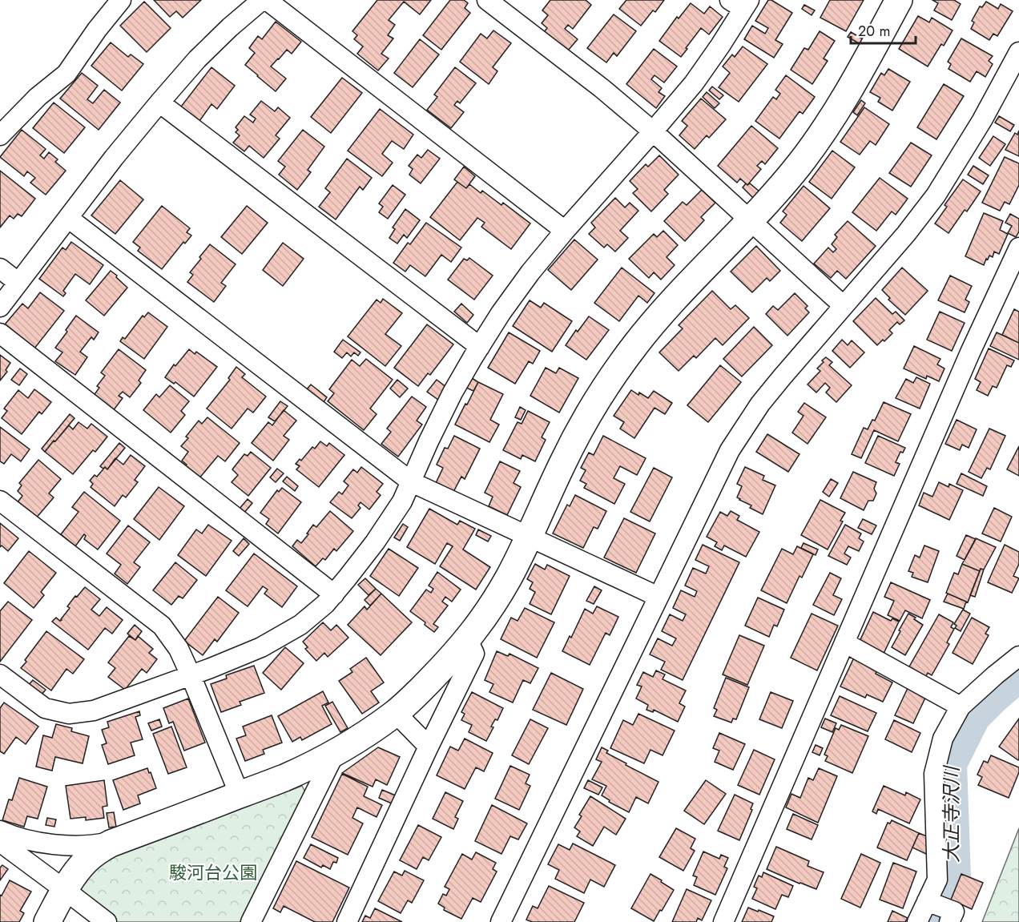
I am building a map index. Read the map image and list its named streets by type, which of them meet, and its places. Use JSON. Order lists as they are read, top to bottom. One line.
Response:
{"water":["大正寺沢川"],"parks":["駿河台公園"],"scale_bar":"20 m"}
